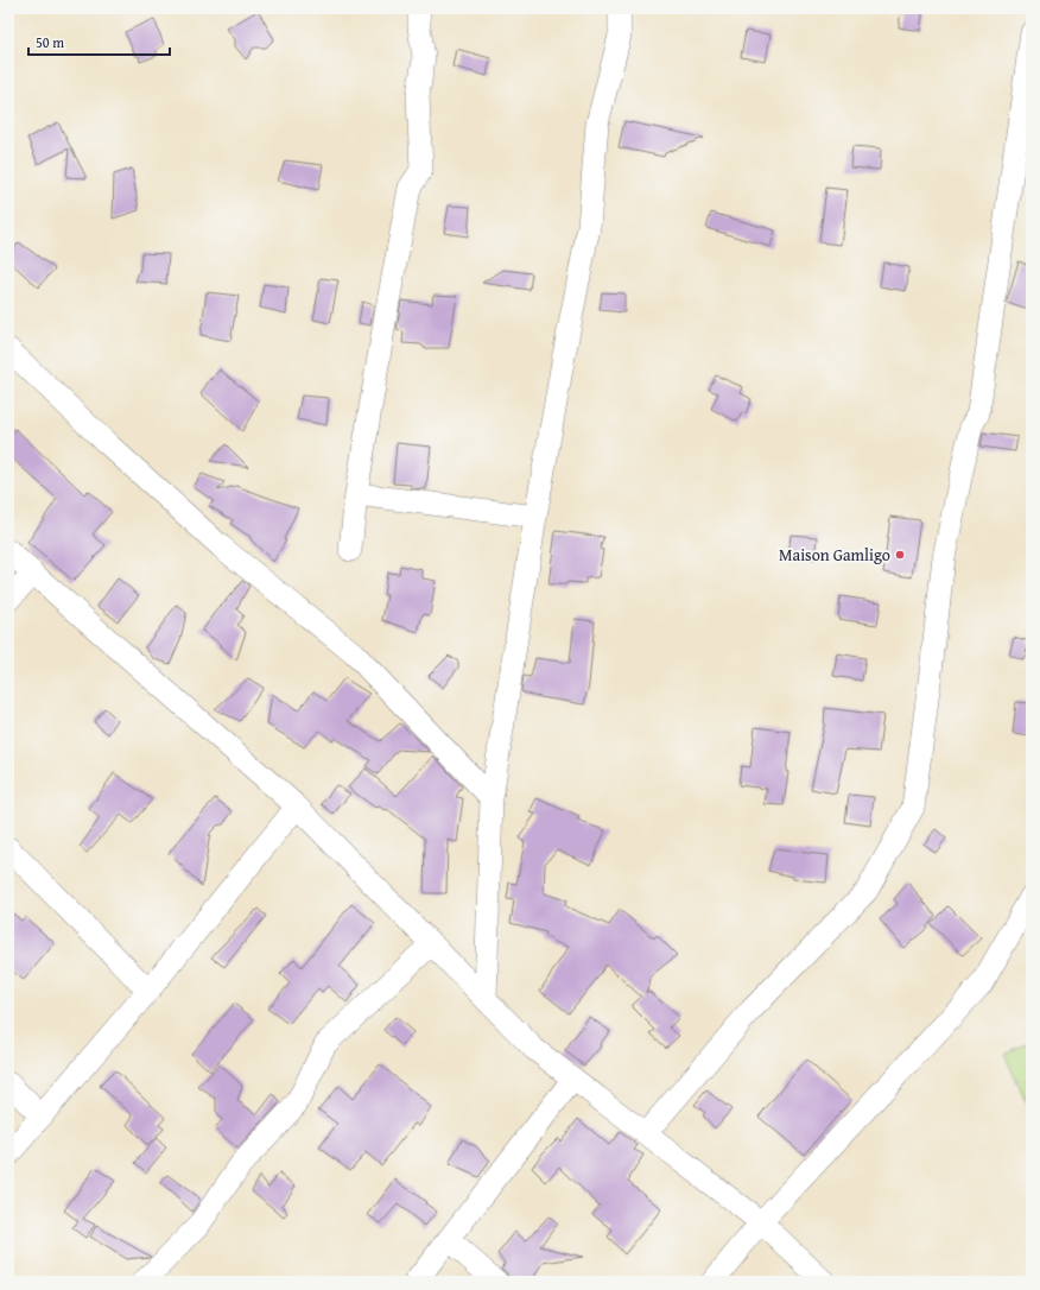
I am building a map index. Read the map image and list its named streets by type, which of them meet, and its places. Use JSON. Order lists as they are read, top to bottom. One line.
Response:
{"places":["Maison Gamligo"],"scale_bar":"50 m"}
